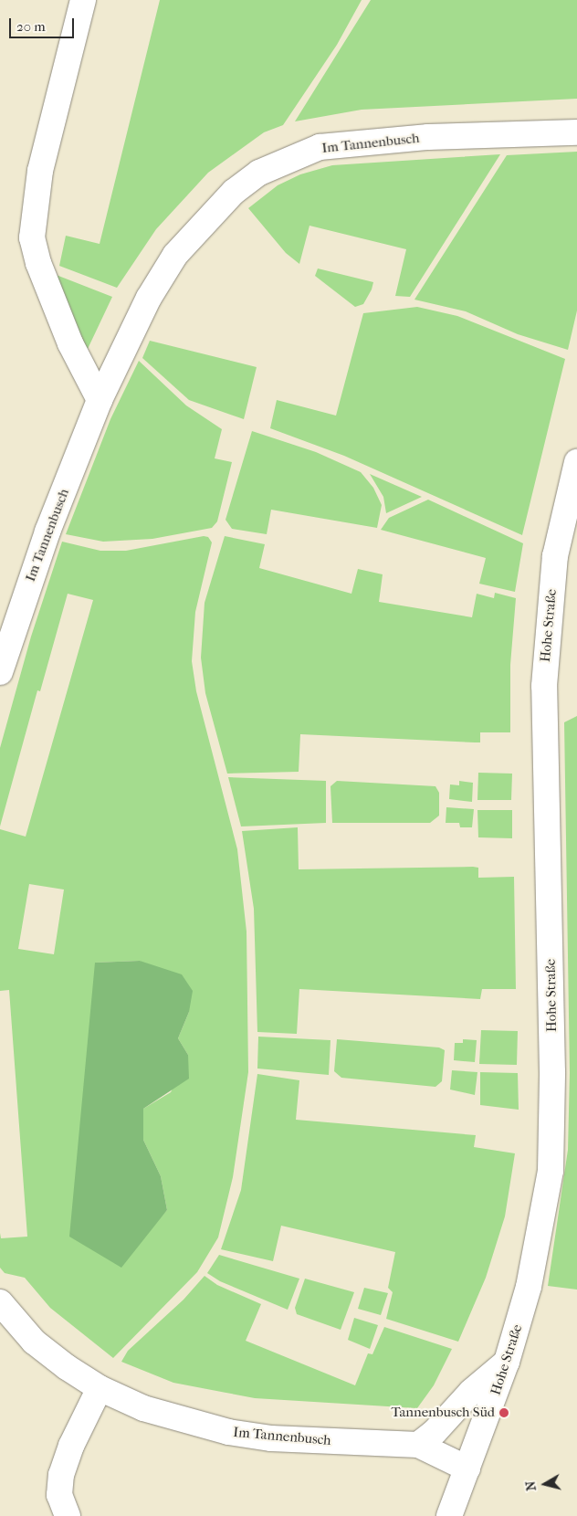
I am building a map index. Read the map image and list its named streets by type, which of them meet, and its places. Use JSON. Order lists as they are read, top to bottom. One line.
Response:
{"streets":{"street":["Im Tannenbusch","Hohe Straße"]},"crossings":[["Im Tannenbusch","Hohe Straße"]],"places":["Tannenbusch Süd"],"scale_bar":"20 m","north":"left"}
